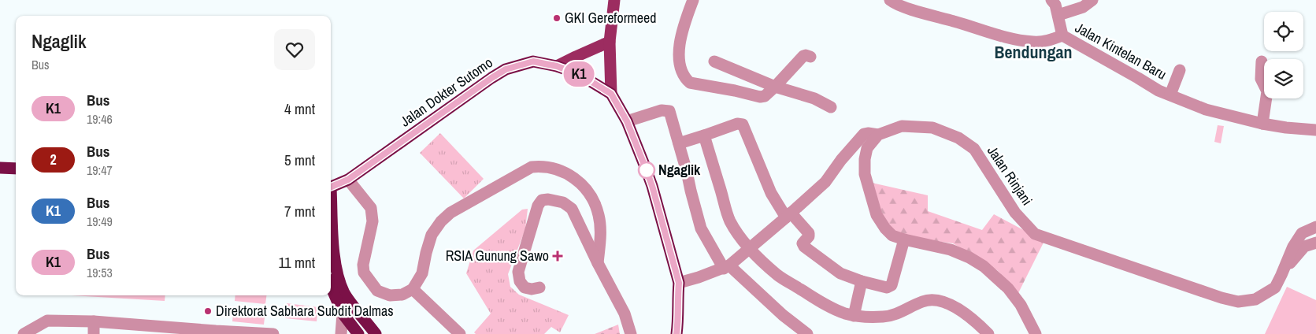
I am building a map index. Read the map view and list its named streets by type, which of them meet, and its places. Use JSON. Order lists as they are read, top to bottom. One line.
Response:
{"streets":{"highway":["Jalan Dokter Sutomo"],"street":["Jalan Kintelan Baru","Jalan Rinjani"]},"districts":["Bendungan"],"places":{"other":["GKI Gereformeed","Ngaglik","Direktorat Sabhara Subdit Dalmas"],"health":["RSIA Gunung Sawo"]},"lines":["bus line K1"],"page":{"on_map":"K1","heading":["Ngaglik","Bus"],"list":[{"mark":"K1","name":"Bus","note":"19:46","value":"4 mnt"},{"mark":"2","name":"Bus","note":"19:47","value":"5 mnt"},{"mark":"K1","name":"Bus","note":"19:49","value":"7 mnt"},{"mark":"K1","name":"Bus","note":"19:53","value":"11 mnt"}]}}
